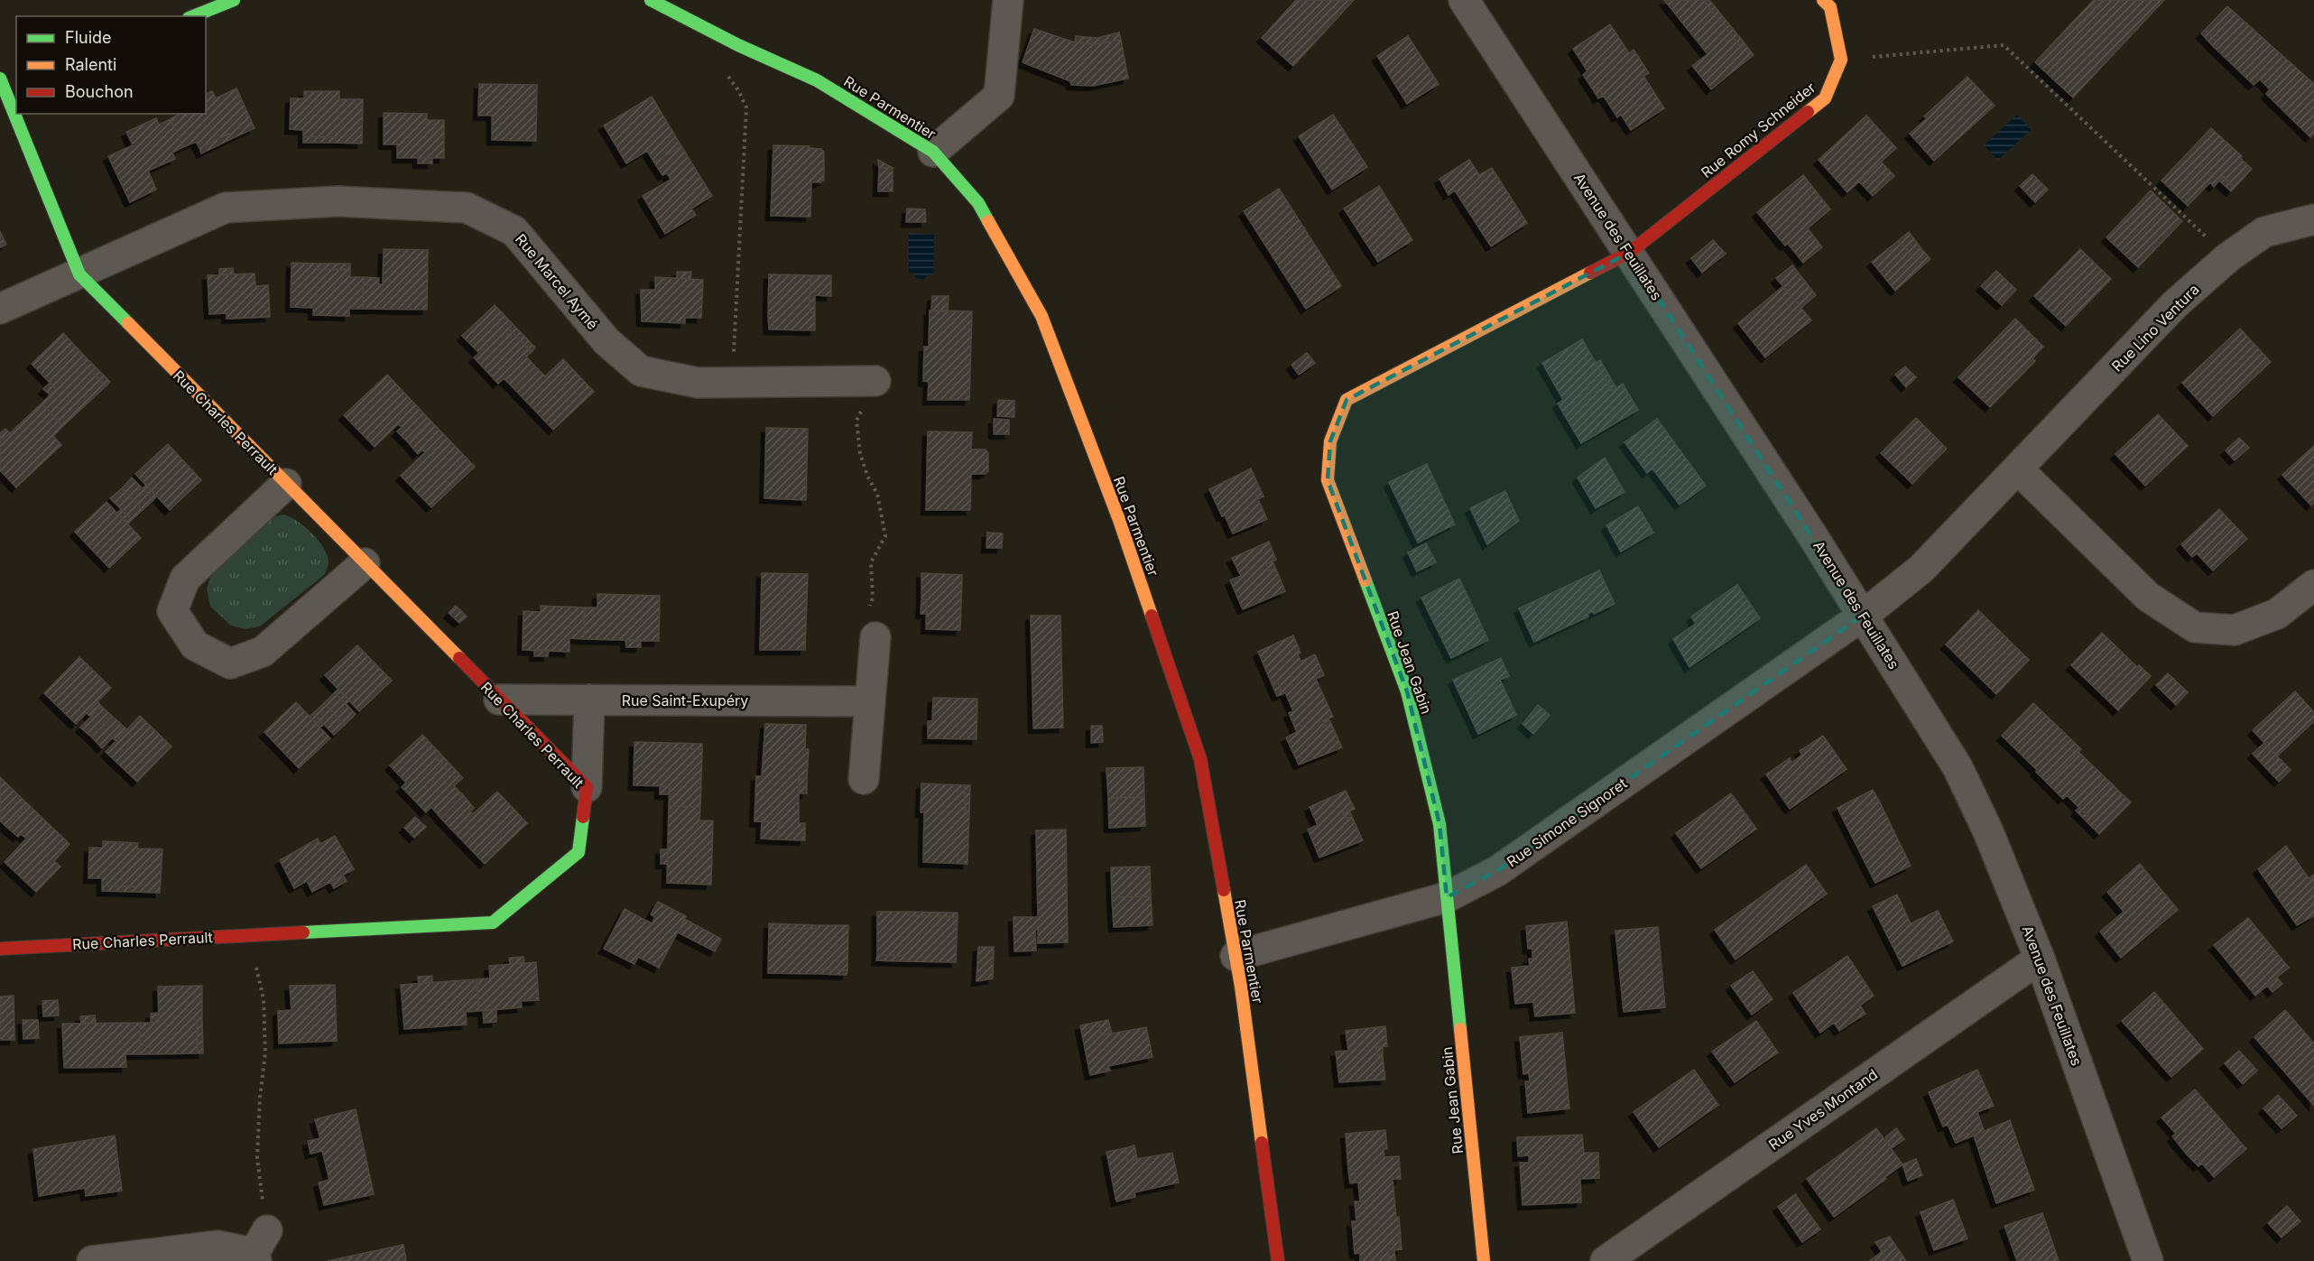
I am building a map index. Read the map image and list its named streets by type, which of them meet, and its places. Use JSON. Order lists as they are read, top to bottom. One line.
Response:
{"streets":{"street":["Rue Parmentier","Rue Romy Schneider","Avenue des Feuillates","Rue Marcel Aymé","Rue Lino Ventura","Rue Charles Perrault","Rue Jean Gabin","Rue Saint-Exupéry","Rue Simone Signoret","Rue Yves Montand"]},"crossings":[["Rue Parmentier","Rue Simone Signoret"],["Rue Romy Schneider","Avenue des Feuillates"],["Rue Romy Schneider","Rue Jean Gabin"],["Avenue des Feuillates","Rue Lino Ventura"],["Avenue des Feuillates","Rue Jean Gabin"],["Avenue des Feuillates","Rue Simone Signoret"],["Avenue des Feuillates","Rue Yves Montand"],["Rue Marcel Aymé","Rue Charles Perrault"],["Rue Lino Ventura","Rue Simone Signoret"],["Rue Charles Perrault","Rue Saint-Exupéry"],["Rue Jean Gabin","Rue Simone Signoret"]],"legend":["Fluide","Ralenti","Bouchon"]}
